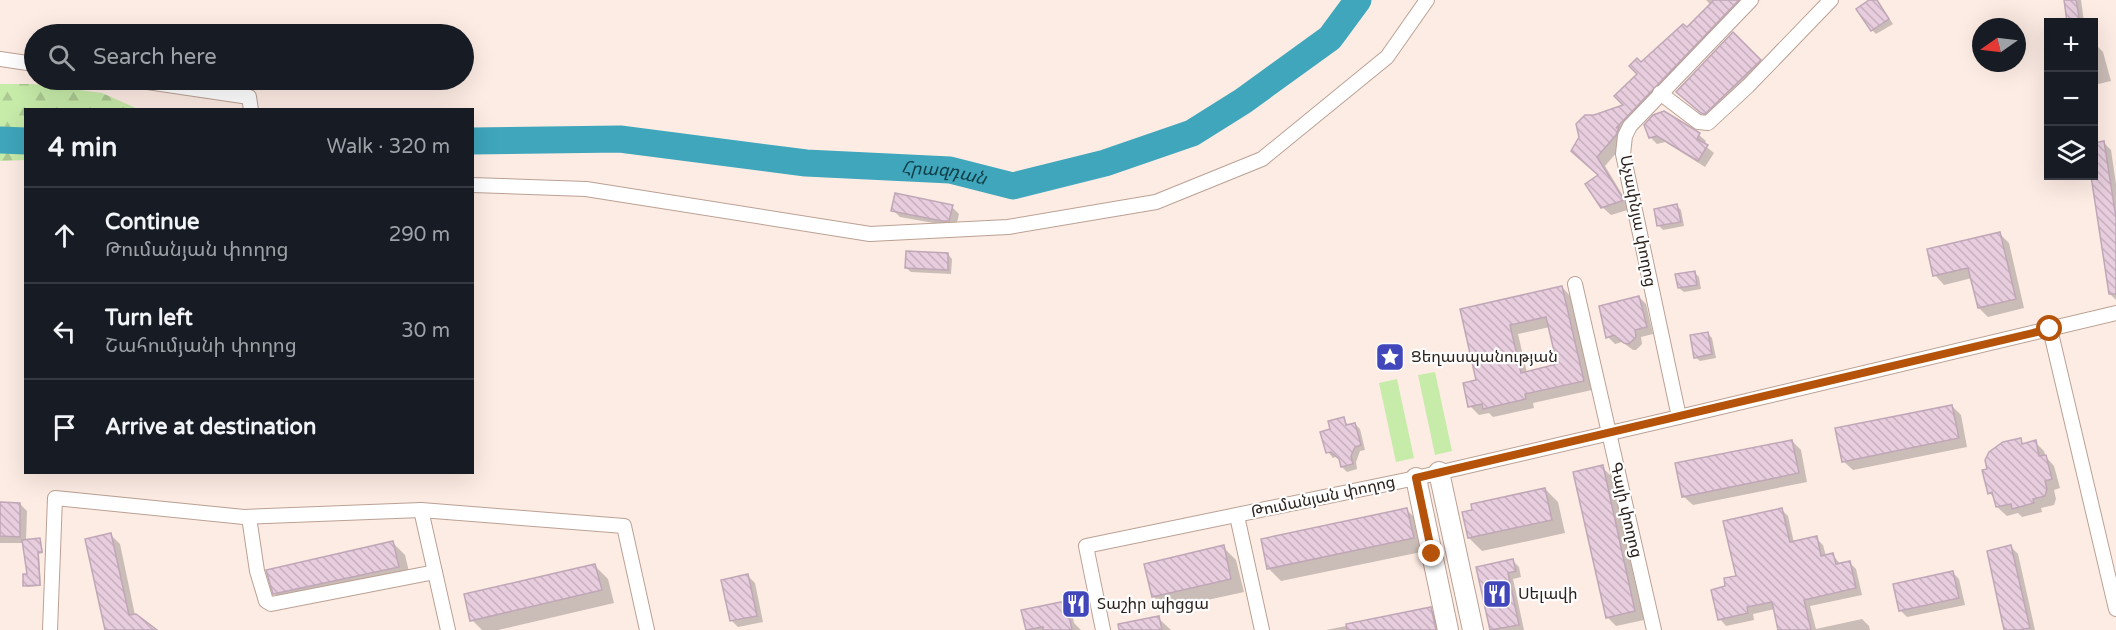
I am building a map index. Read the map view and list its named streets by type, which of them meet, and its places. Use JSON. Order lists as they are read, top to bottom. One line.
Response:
{"streets":{"street":["Աչափնյա փողոց","Թումանյան փողոց","Գայի փողոց"]},"crossings":[["Աչափնյա փողոց","Թումանյան փողոց"],["Թումանյան փողոց","Գայի փողոց"]],"water":["Հրազդան"],"places":{"place":["Ցեղասպանության"],"restaurant":["Սելավի","Տաշիր պիցցա"]},"north":"left","page":{"map_buttons":["+","−"],"search":"Search here","heading":["4 min","Walk · 320 m"],"list":[["Continue","Թումանյան փողոց","290 m"],["Turn left","Շահումյանի փողոց","30 m"],"Arrive at destination"]}}
